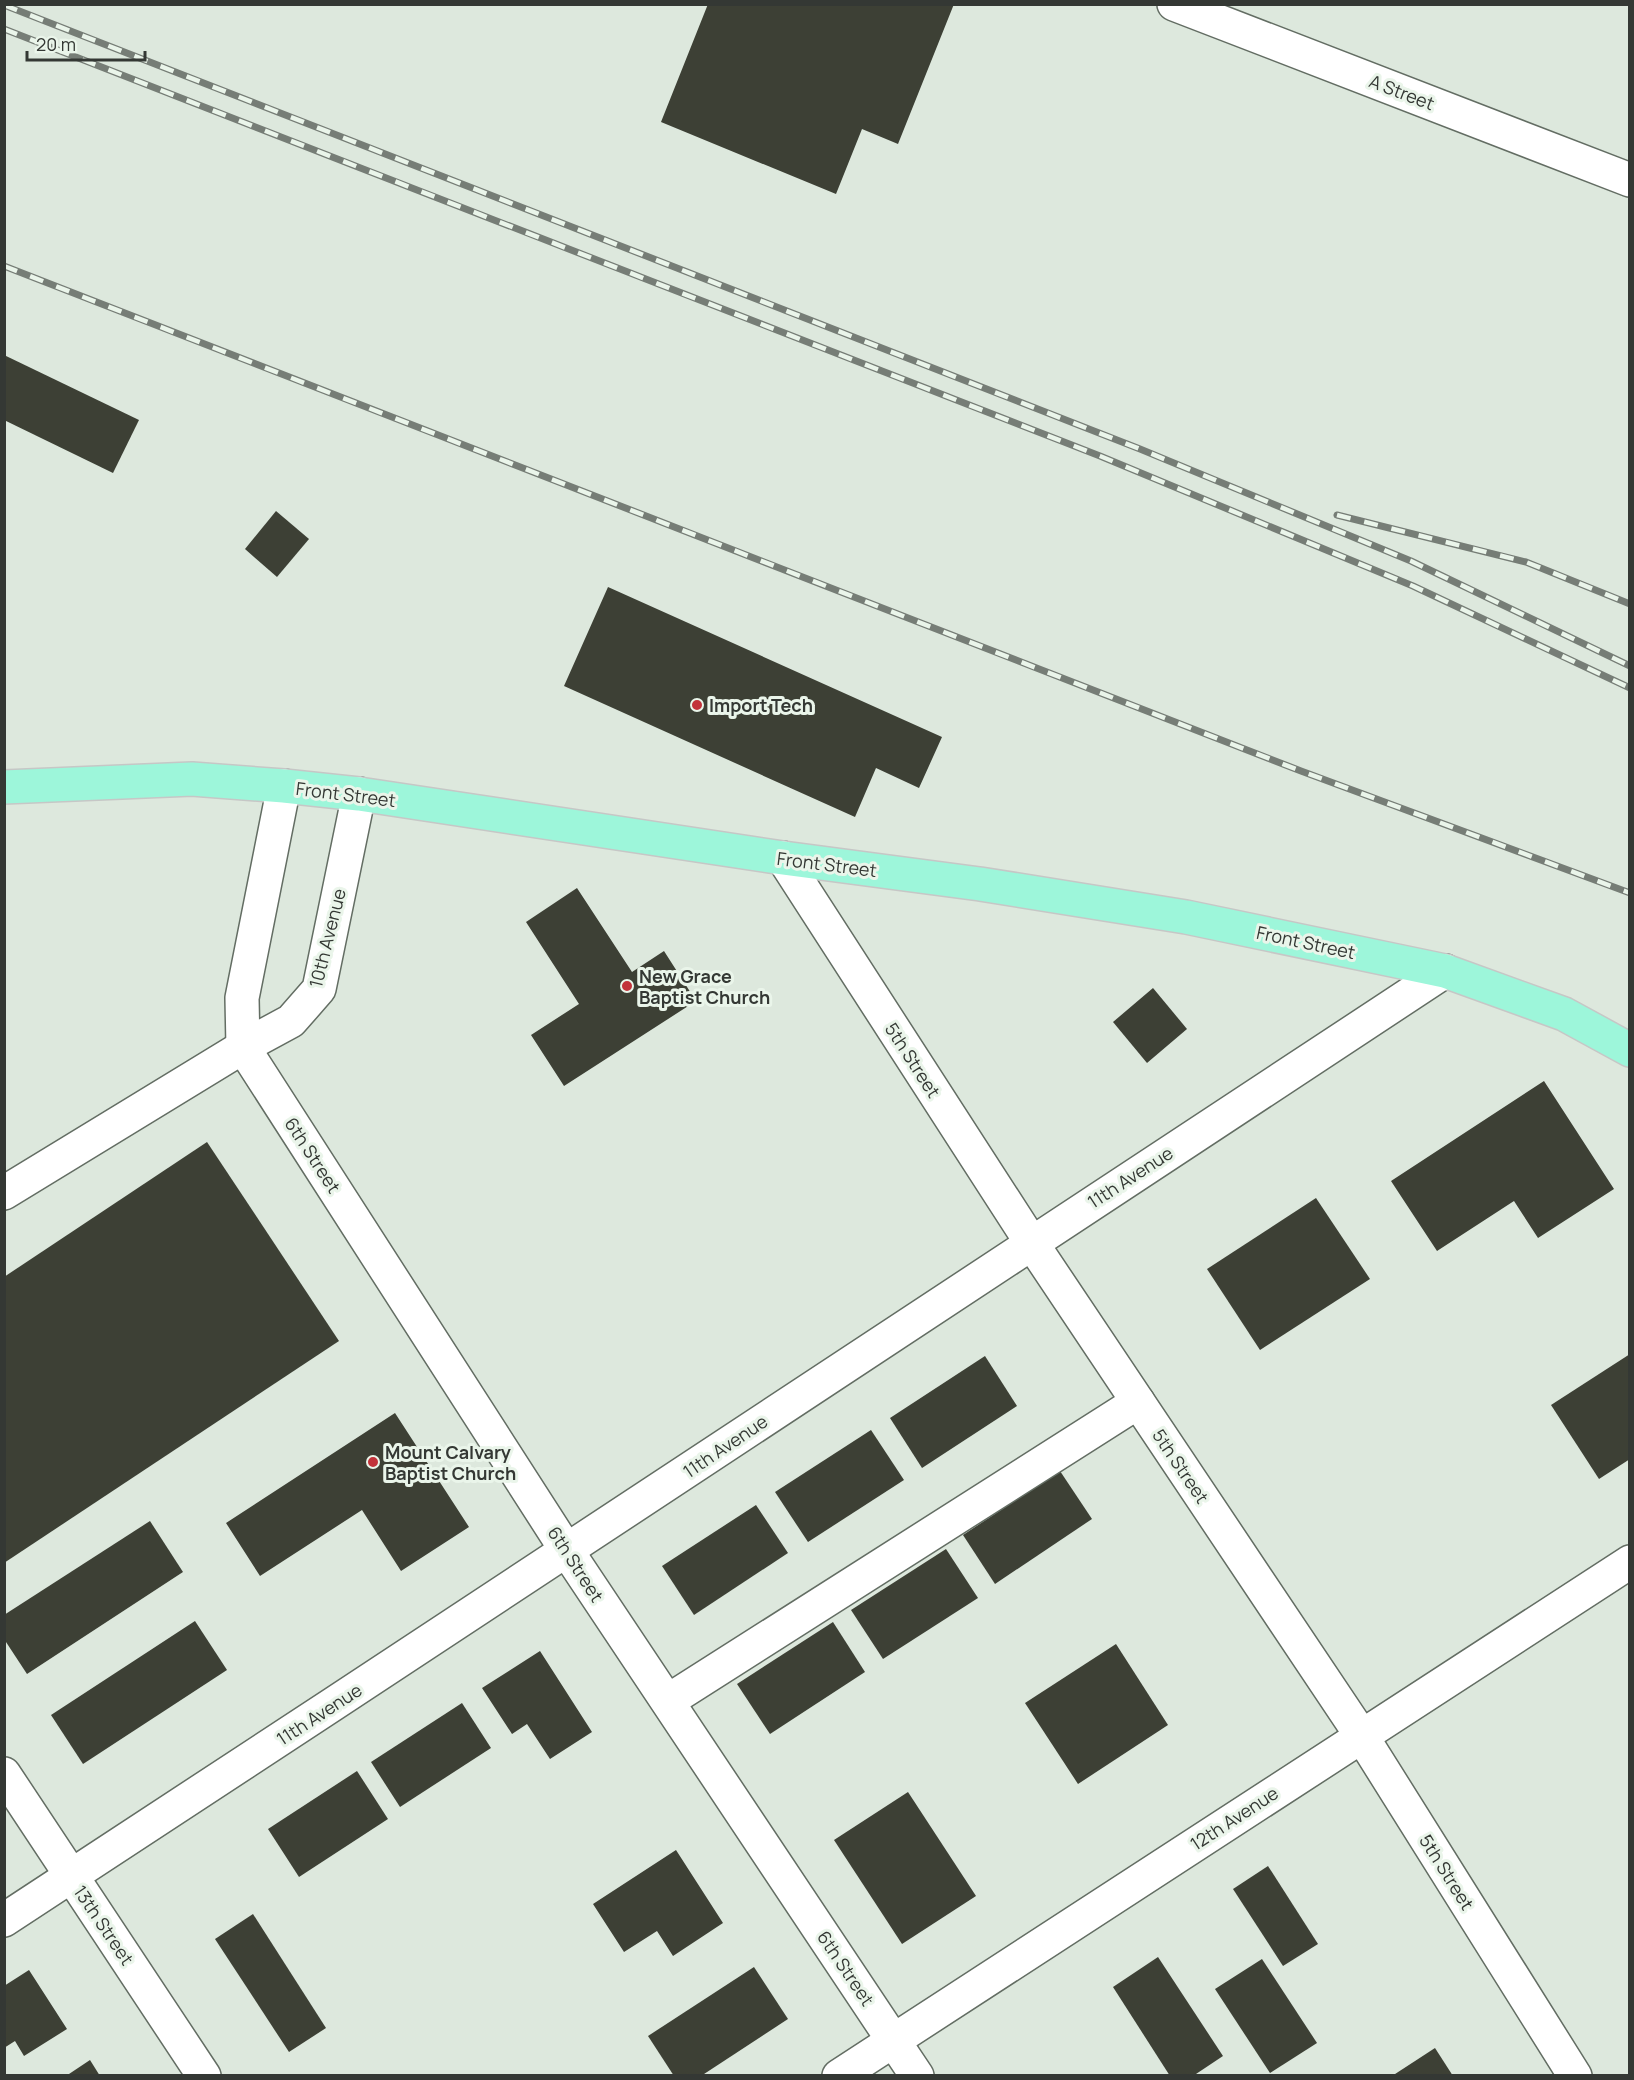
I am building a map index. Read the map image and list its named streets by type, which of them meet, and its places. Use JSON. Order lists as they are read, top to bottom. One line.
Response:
{"streets":{"main road":["Front Street"],"street":["A Street","10th Avenue","5th Street","6th Street","11th Avenue","12th Avenue","13th Street"]},"crossings":[["Front Street","10th Avenue"],["Front Street","5th Street"],["Front Street","11th Avenue"],["10th Avenue","6th Street"],["5th Street","11th Avenue"],["5th Street","12th Avenue"],["6th Street","11th Avenue"],["6th Street","12th Avenue"],["11th Avenue","13th Street"]],"places":["Import Tech","New Grace Baptist Church","Mount Calvary Baptist Church"],"scale_bar":"20 m"}
